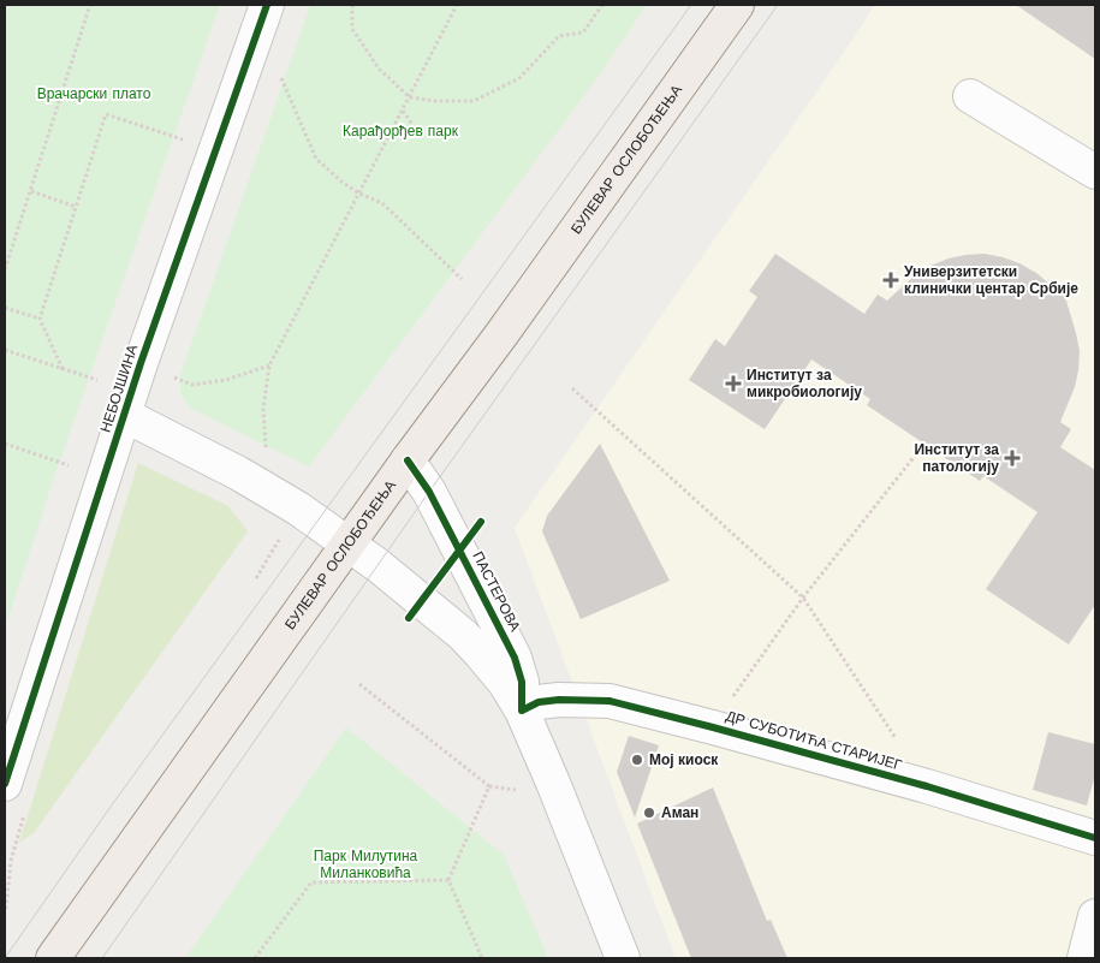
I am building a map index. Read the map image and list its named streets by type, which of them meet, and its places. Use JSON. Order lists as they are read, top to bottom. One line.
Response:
{"streets":{"main road":["БУЛЕВАР ОСЛОБОЂЕЊА"],"street":["НЕБОЈШИНА","ПАСТЕРОВА","ДР СУБОТИЋА СТАРИЈЕГ"]},"crossings":[["БУЛЕВАР ОСЛОБОЂЕЊА","ПАСТЕРОВА"],["НЕБОЈШИНА","ПАСТЕРОВА"],["ПАСТЕРОВА","ДР СУБОТИЋА СТАРИЈЕГ"]],"parks":["Врачарски плато","Карађорђев парк","Парк Милутина Миланковића"],"places":{"health":["Универзитетски клинички центар Србије","Институт за микробиологију","Институт за патологију"],"other":["Мој киоск","Аман"]}}
